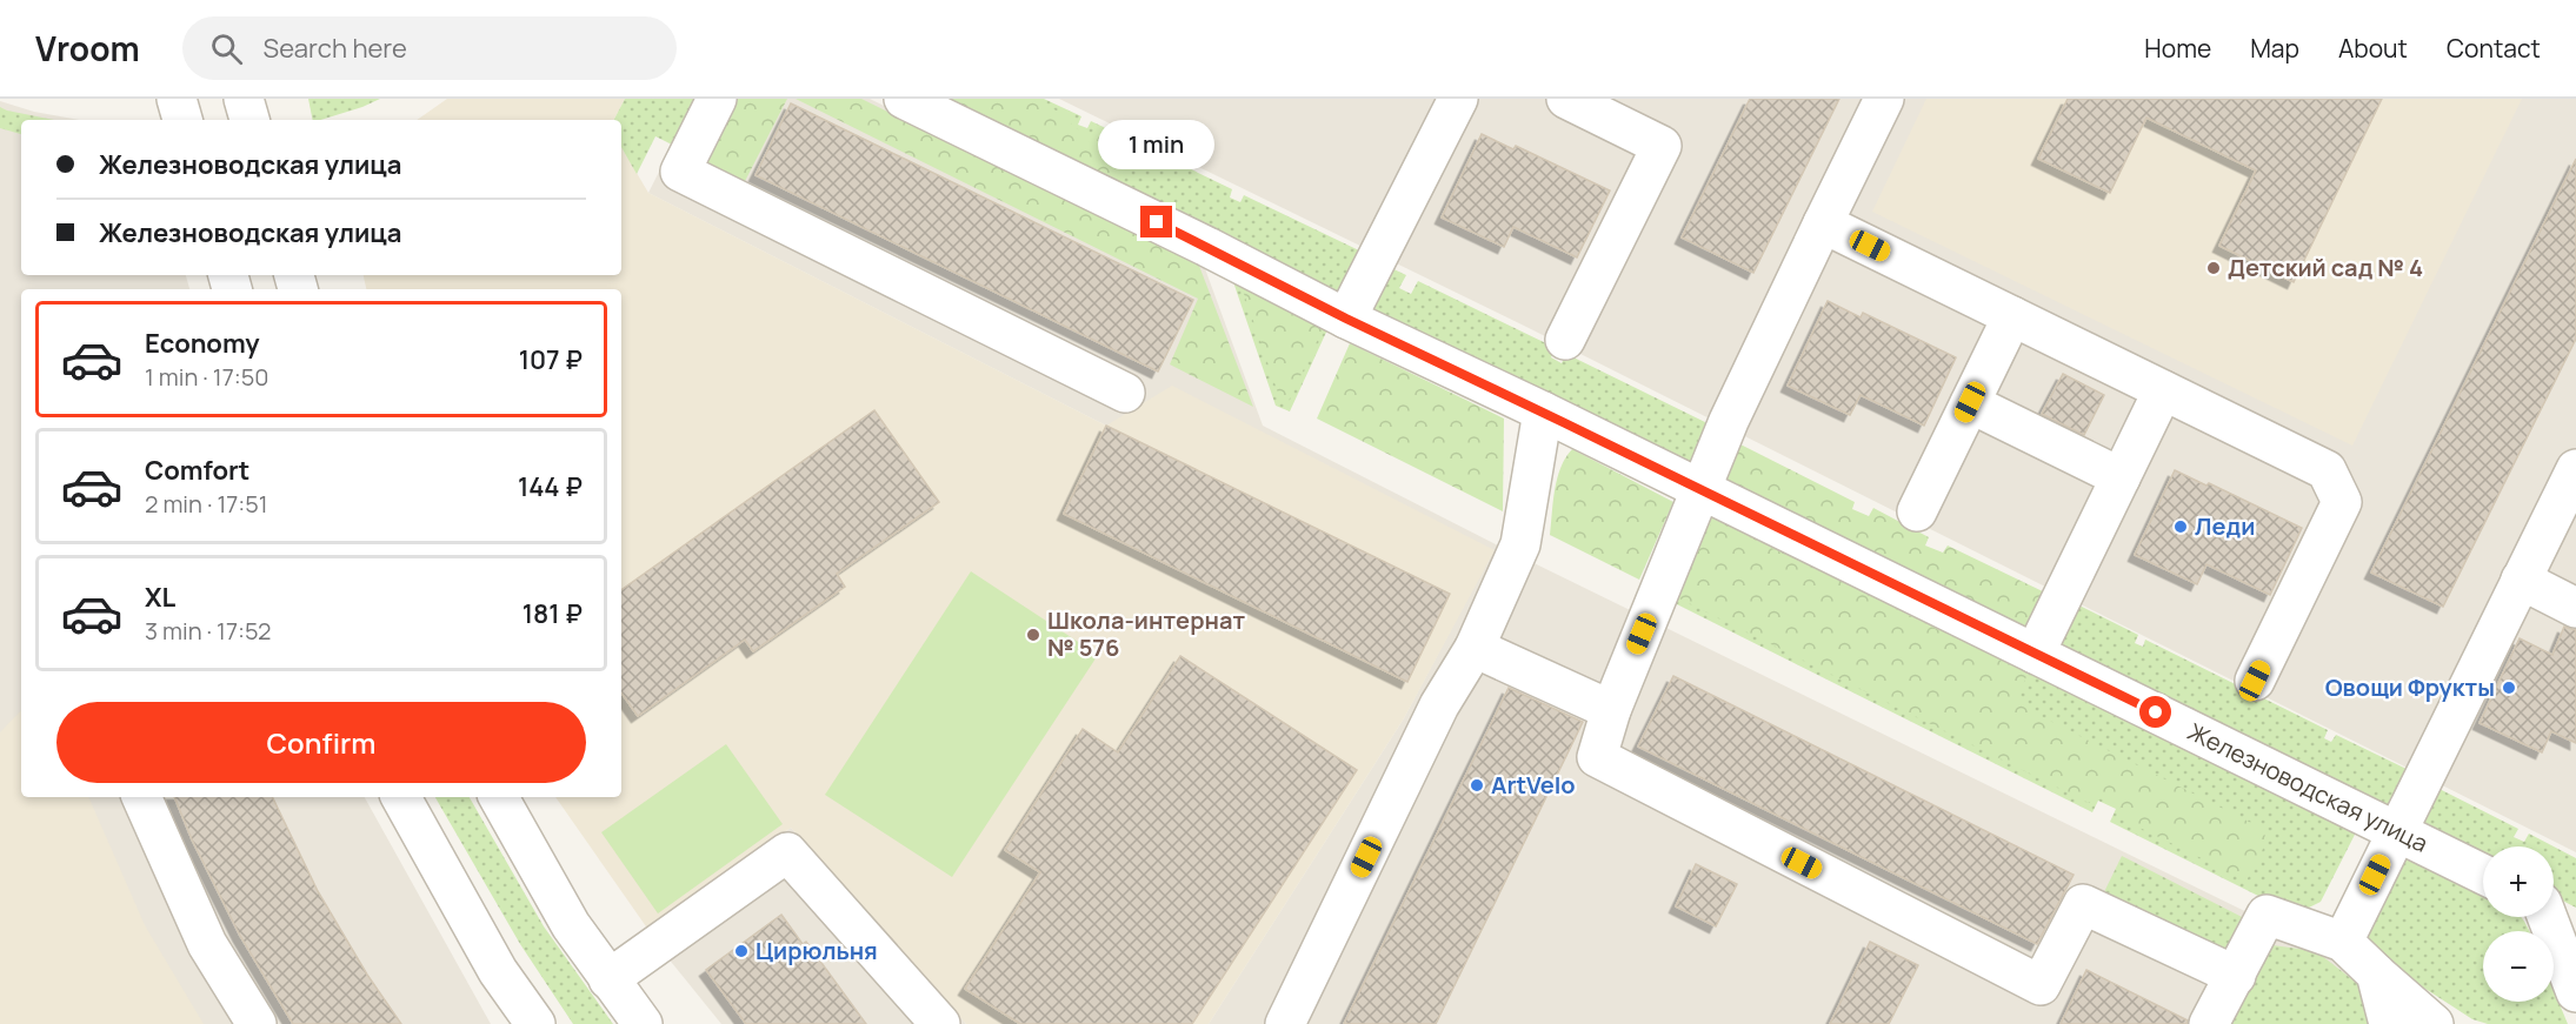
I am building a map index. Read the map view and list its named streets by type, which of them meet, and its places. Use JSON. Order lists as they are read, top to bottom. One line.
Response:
{"streets":{"street":["Железноводская улица"]},"places":["Детский сад № 4","Леди","Школа-интернат № 576","Овощи Фрукты","ArtVelo","Цирюльня"],"page":{"header":"Vroom","search":"Search here","nav":["Home","Map","About","Contact"],"bubble":"1 min","banner":["Железноводская улица","Железноводская улица"],"list":[{"name":"Economy","note":"1 min · 17:50","value":"107 ₽"},{"name":"Comfort","note":"2 min · 17:51","value":"144 ₽"},{"name":"XL","note":"3 min · 17:52","value":"181 ₽"}],"buttons":"Confirm","map_buttons":["+","−"]}}
